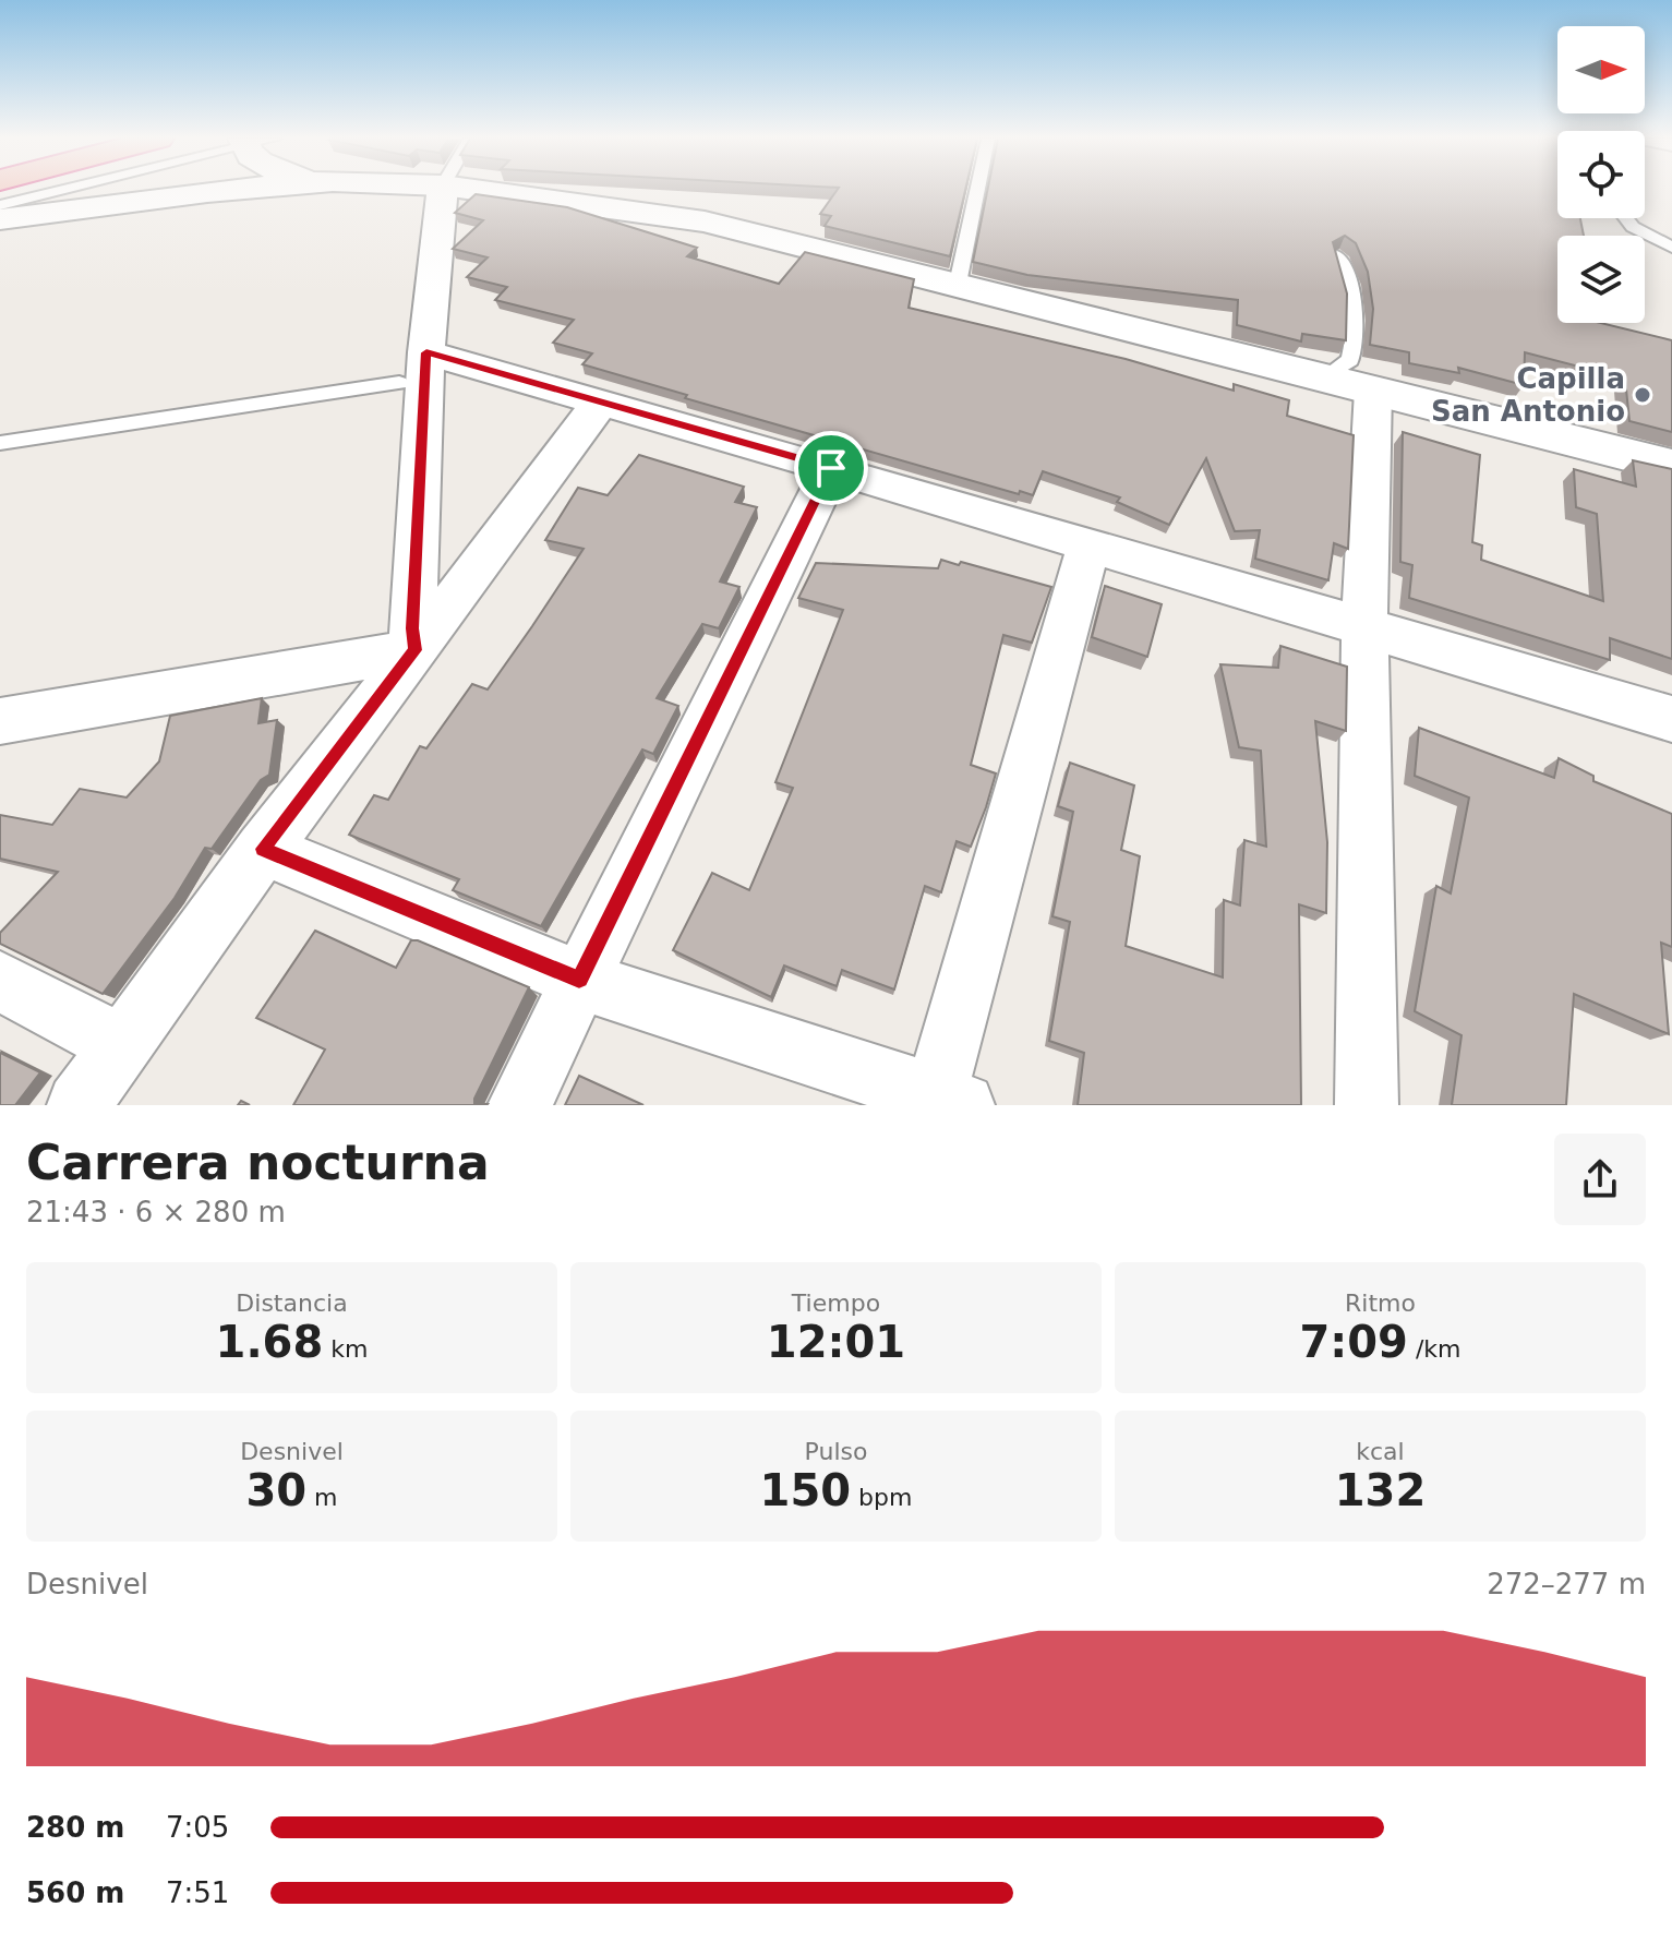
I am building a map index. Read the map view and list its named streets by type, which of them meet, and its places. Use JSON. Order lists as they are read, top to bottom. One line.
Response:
{"places":["Capilla San Antonio"],"north":"right","page":{"heading":["Carrera nocturna","21:43 · 6 × 280 m"],"stats":[["Distancia","1.68 km"],["Tiempo","12:01"],["Ritmo","7:09 /km"],["Desnivel","30 m"],["Pulso","150 bpm"],["kcal","132"]],"chart":["Desnivel","272–277 m"],"list":[{"name":"280 m","note":"7:05"},{"name":"560 m","note":"7:51"}]}}
